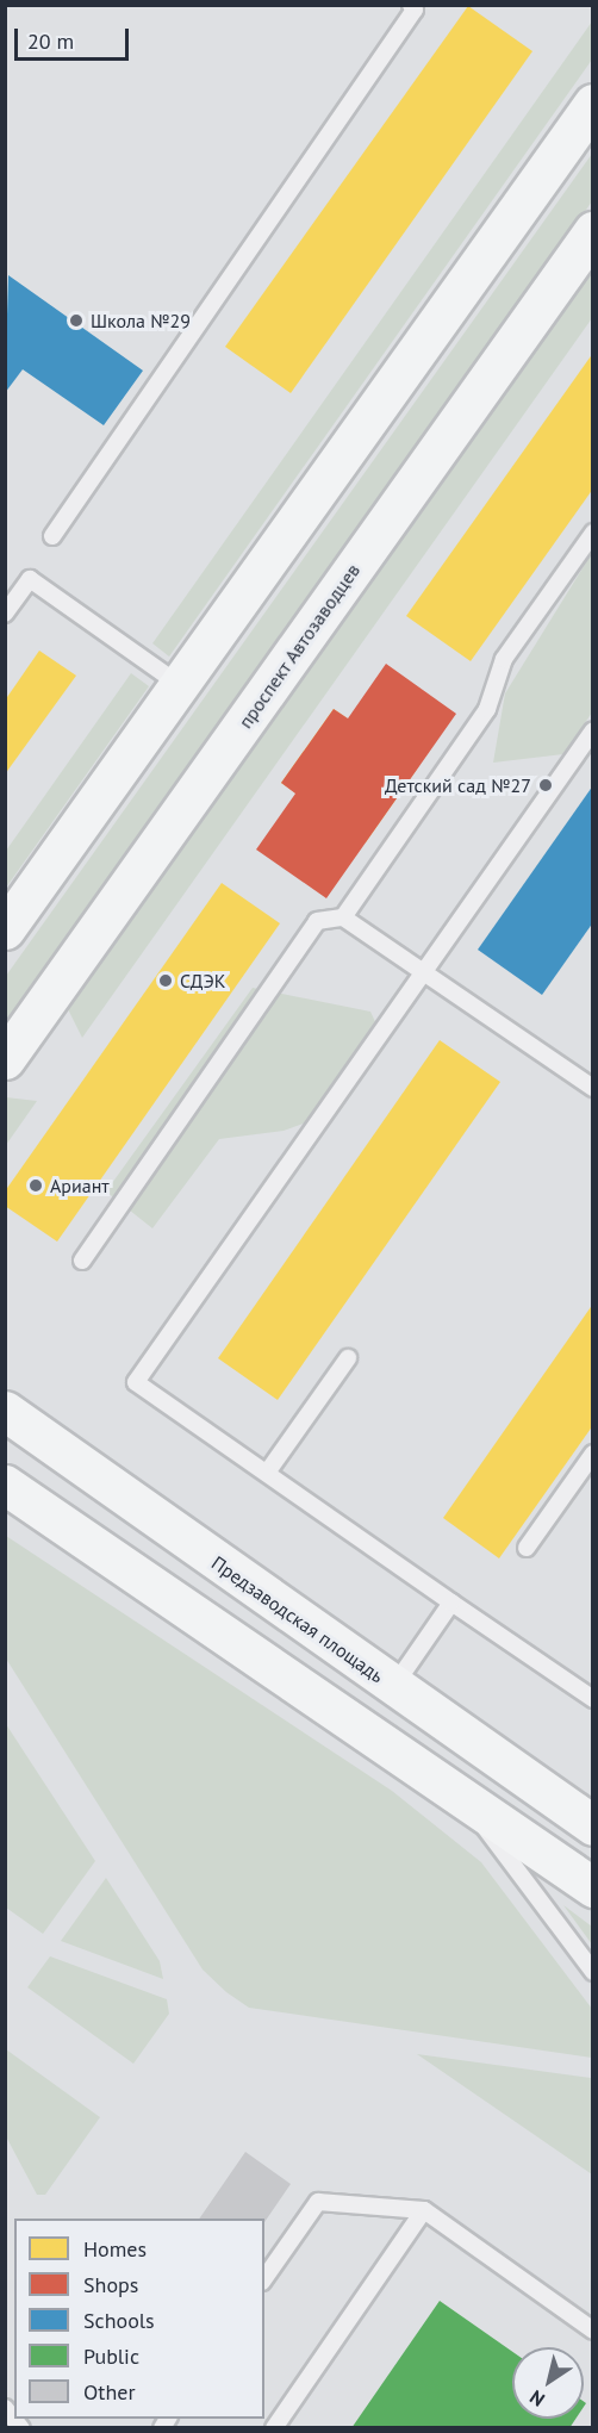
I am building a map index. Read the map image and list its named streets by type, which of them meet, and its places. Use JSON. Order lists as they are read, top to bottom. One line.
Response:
{"streets":{"main road":["проспект Автозаводцев","Предзаводская площадь"]},"places":["Школа №29","Детский сад №27","СДЭК","Ариант"],"legend":["Homes","Shops","Schools","Public","Other"],"scale_bar":"20 m","north":"bottom left"}
